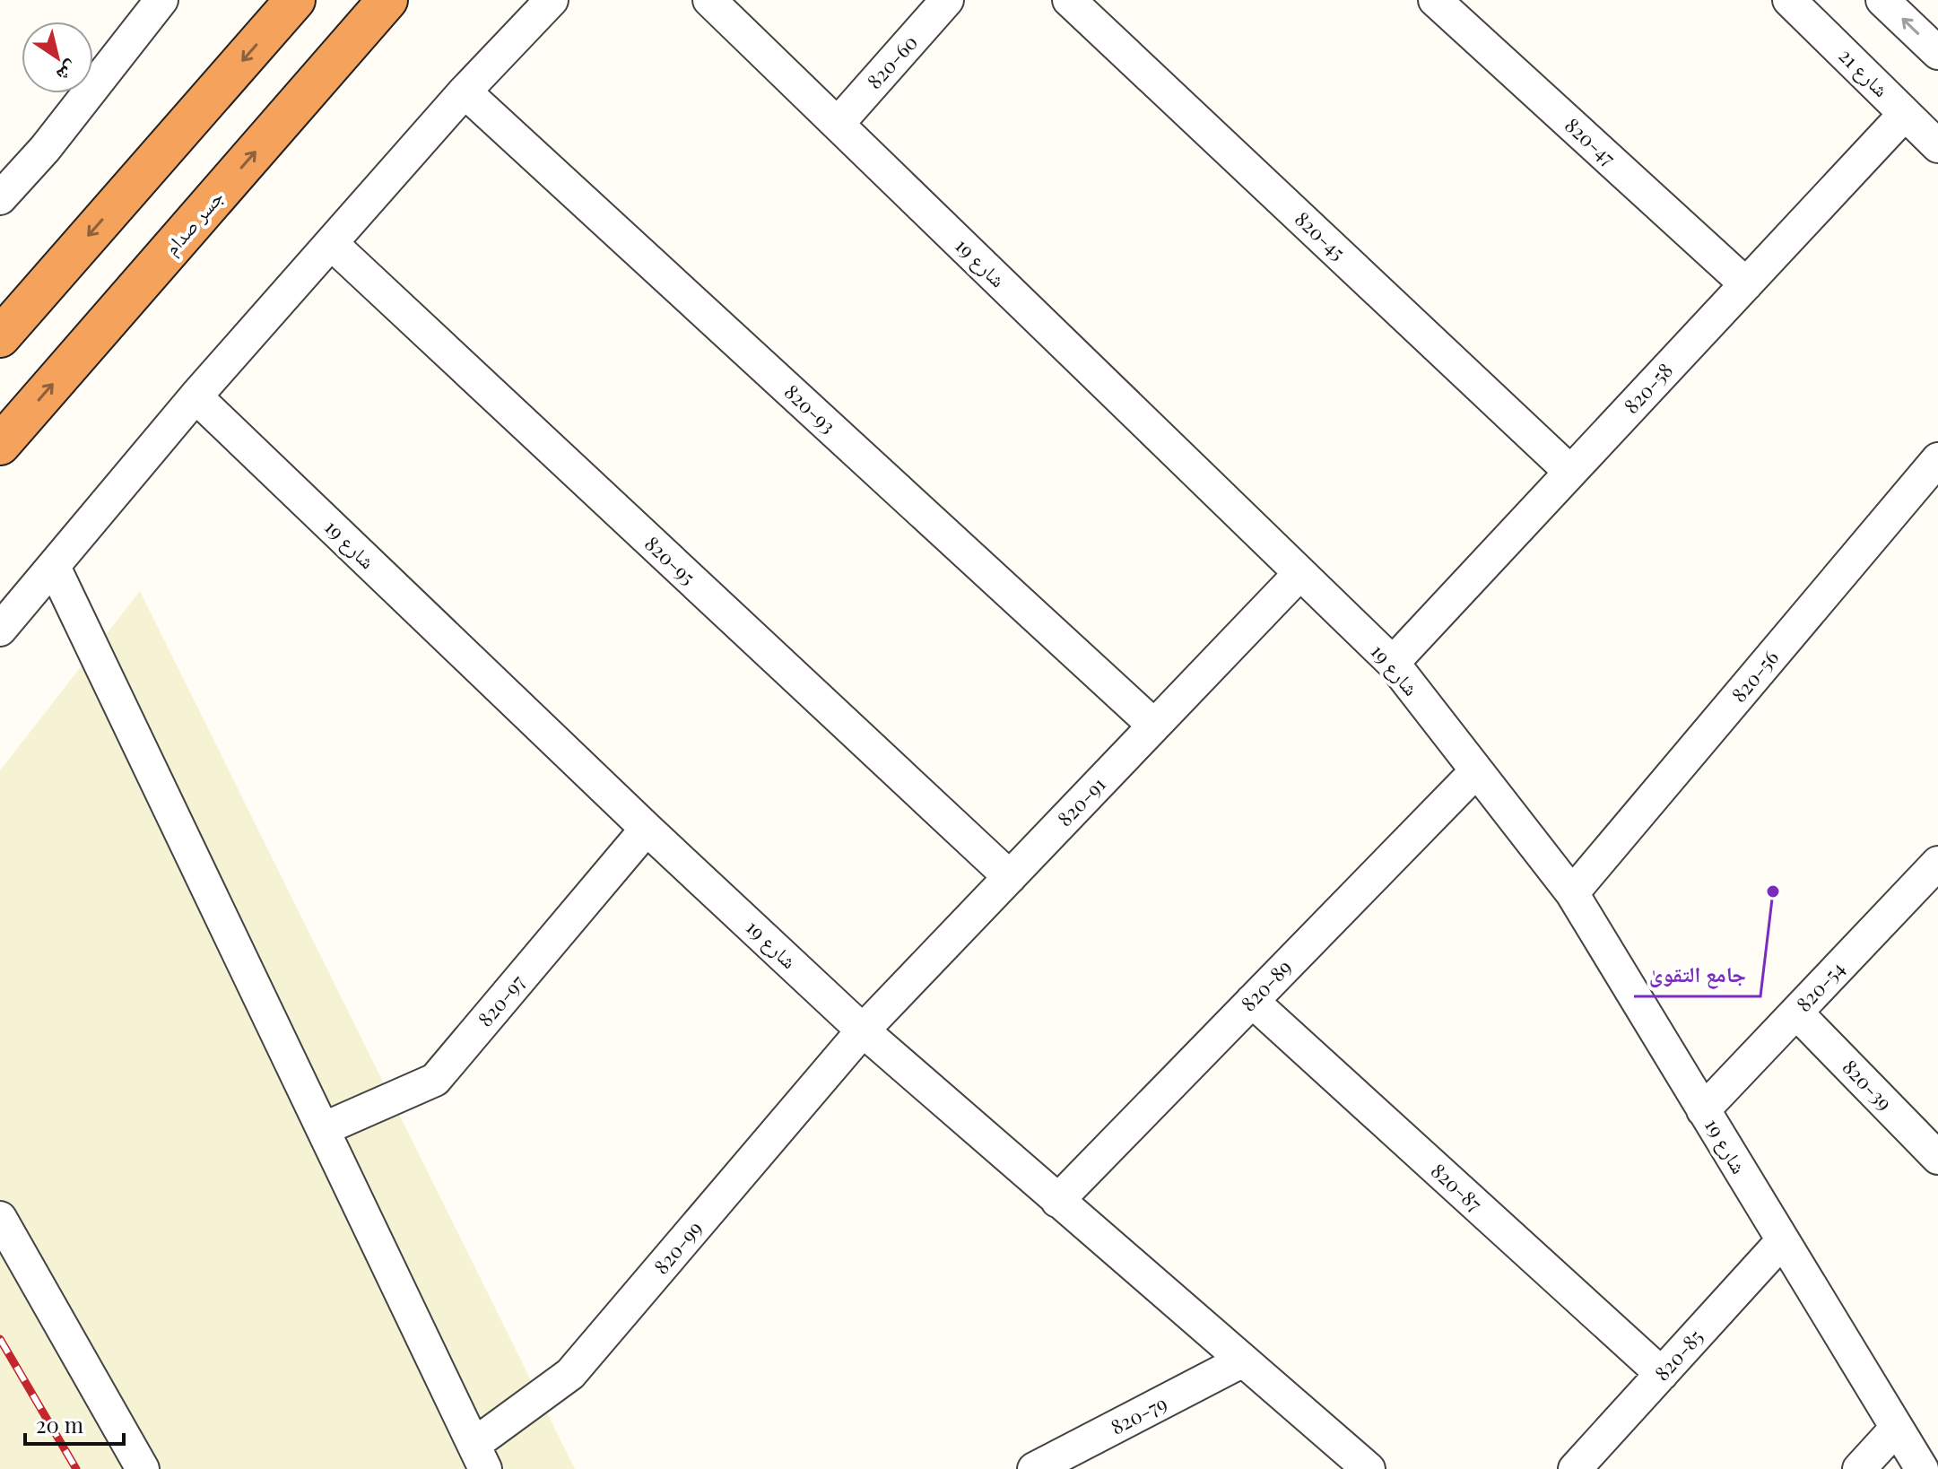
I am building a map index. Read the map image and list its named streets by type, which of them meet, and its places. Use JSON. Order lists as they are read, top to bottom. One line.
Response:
{"streets":{"highway":["جسر صدام"],"street":["820-60","شارع 21","820-47","820-45","شارع 19","820-58","820-93","820-95","820-56","820-91","820-89","820-54","820-97","820-39","820-87","820-99","820-85","820-79"]},"crossings":[["820-60","شارع 19"],["شارع 21","820-58"],["820-47","820-58"],["820-45","820-58"],["شارع 19","820-58"],["شارع 19","820-56"],["شارع 19","820-91"],["شارع 19","820-89"],["شارع 19","820-54"],["شارع 19","820-97"],["شارع 19","820-99"],["شارع 19","820-85"],["شارع 19","820-79"],["820-93","820-91"],["820-95","820-91"],["820-91","820-99"],["820-89","820-87"],["820-54","820-39"],["820-87","820-85"]],"places":["جامع التقوىٰ"],"scale_bar":"20 m","north":"bottom right"}
